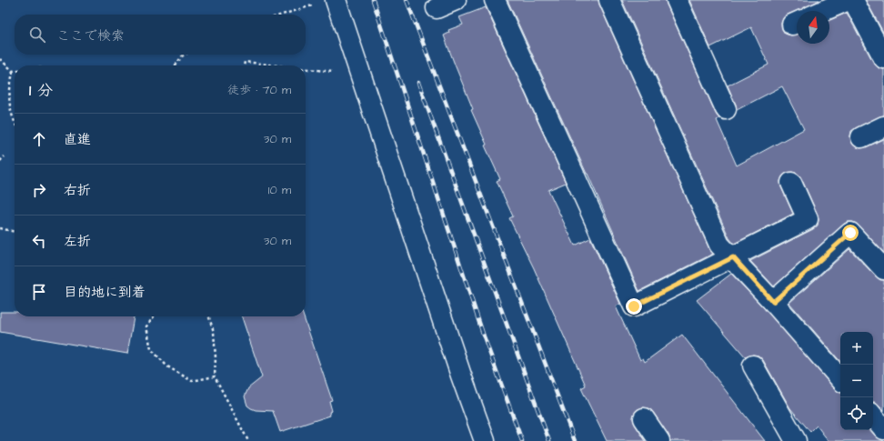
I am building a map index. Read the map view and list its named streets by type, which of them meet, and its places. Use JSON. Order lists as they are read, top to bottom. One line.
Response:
{"north":"top","page":{"search":"ここで検索","heading":["1 分","徒歩 · 70 m"],"list":[["直進","30 m"],["右折","10 m"],["左折","30 m"],"目的地に到着"],"map_buttons":["+","−"]}}
